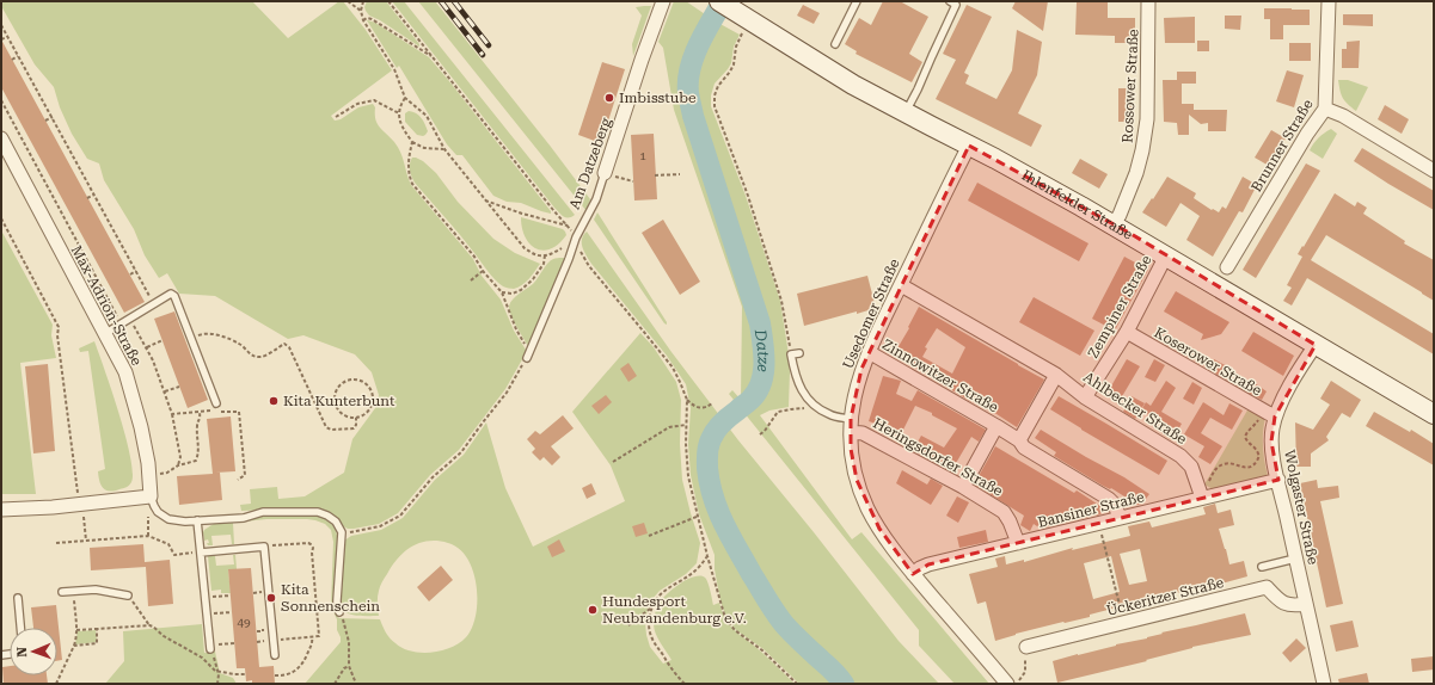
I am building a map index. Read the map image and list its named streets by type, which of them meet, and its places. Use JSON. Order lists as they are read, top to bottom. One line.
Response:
{"streets":{"main road":["Ihlenfelder Straße"],"street":["Rossower Straße","Brunner Straße","Am Datzeberg","Max-Adrion-Straße","Zempiner Straße","Usedomer Straße","Koserower Straße","Zinnowitzer Straße","Ahlbecker Straße","Heringsdorfer Straße","Wolgaster Straße","Bansiner Straße","Ückeritzer Straße"]},"crossings":[["Rossower Straße","Ihlenfelder Straße"],["Ihlenfelder Straße","Zempiner Straße"],["Ihlenfelder Straße","Usedomer Straße"],["Ihlenfelder Straße","Wolgaster Straße"],["Zempiner Straße","Koserower Straße"],["Zempiner Straße","Ahlbecker Straße"],["Usedomer Straße","Zinnowitzer Straße"],["Usedomer Straße","Ahlbecker Straße"],["Usedomer Straße","Heringsdorfer Straße"],["Usedomer Straße","Bansiner Straße"],["Koserower Straße","Wolgaster Straße"],["Zinnowitzer Straße","Heringsdorfer Straße"],["Zinnowitzer Straße","Bansiner Straße"],["Ahlbecker Straße","Bansiner Straße"],["Heringsdorfer Straße","Bansiner Straße"],["Wolgaster Straße","Bansiner Straße"],["Wolgaster Straße","Ückeritzer Straße"]],"water":["Datze"],"places":["Imbisstube","Kita Kunterbunt","Kita Sonnenschein","Hundesport Neubrandenburg e.V."],"house_numbers":["1","49"],"north":"left"}
